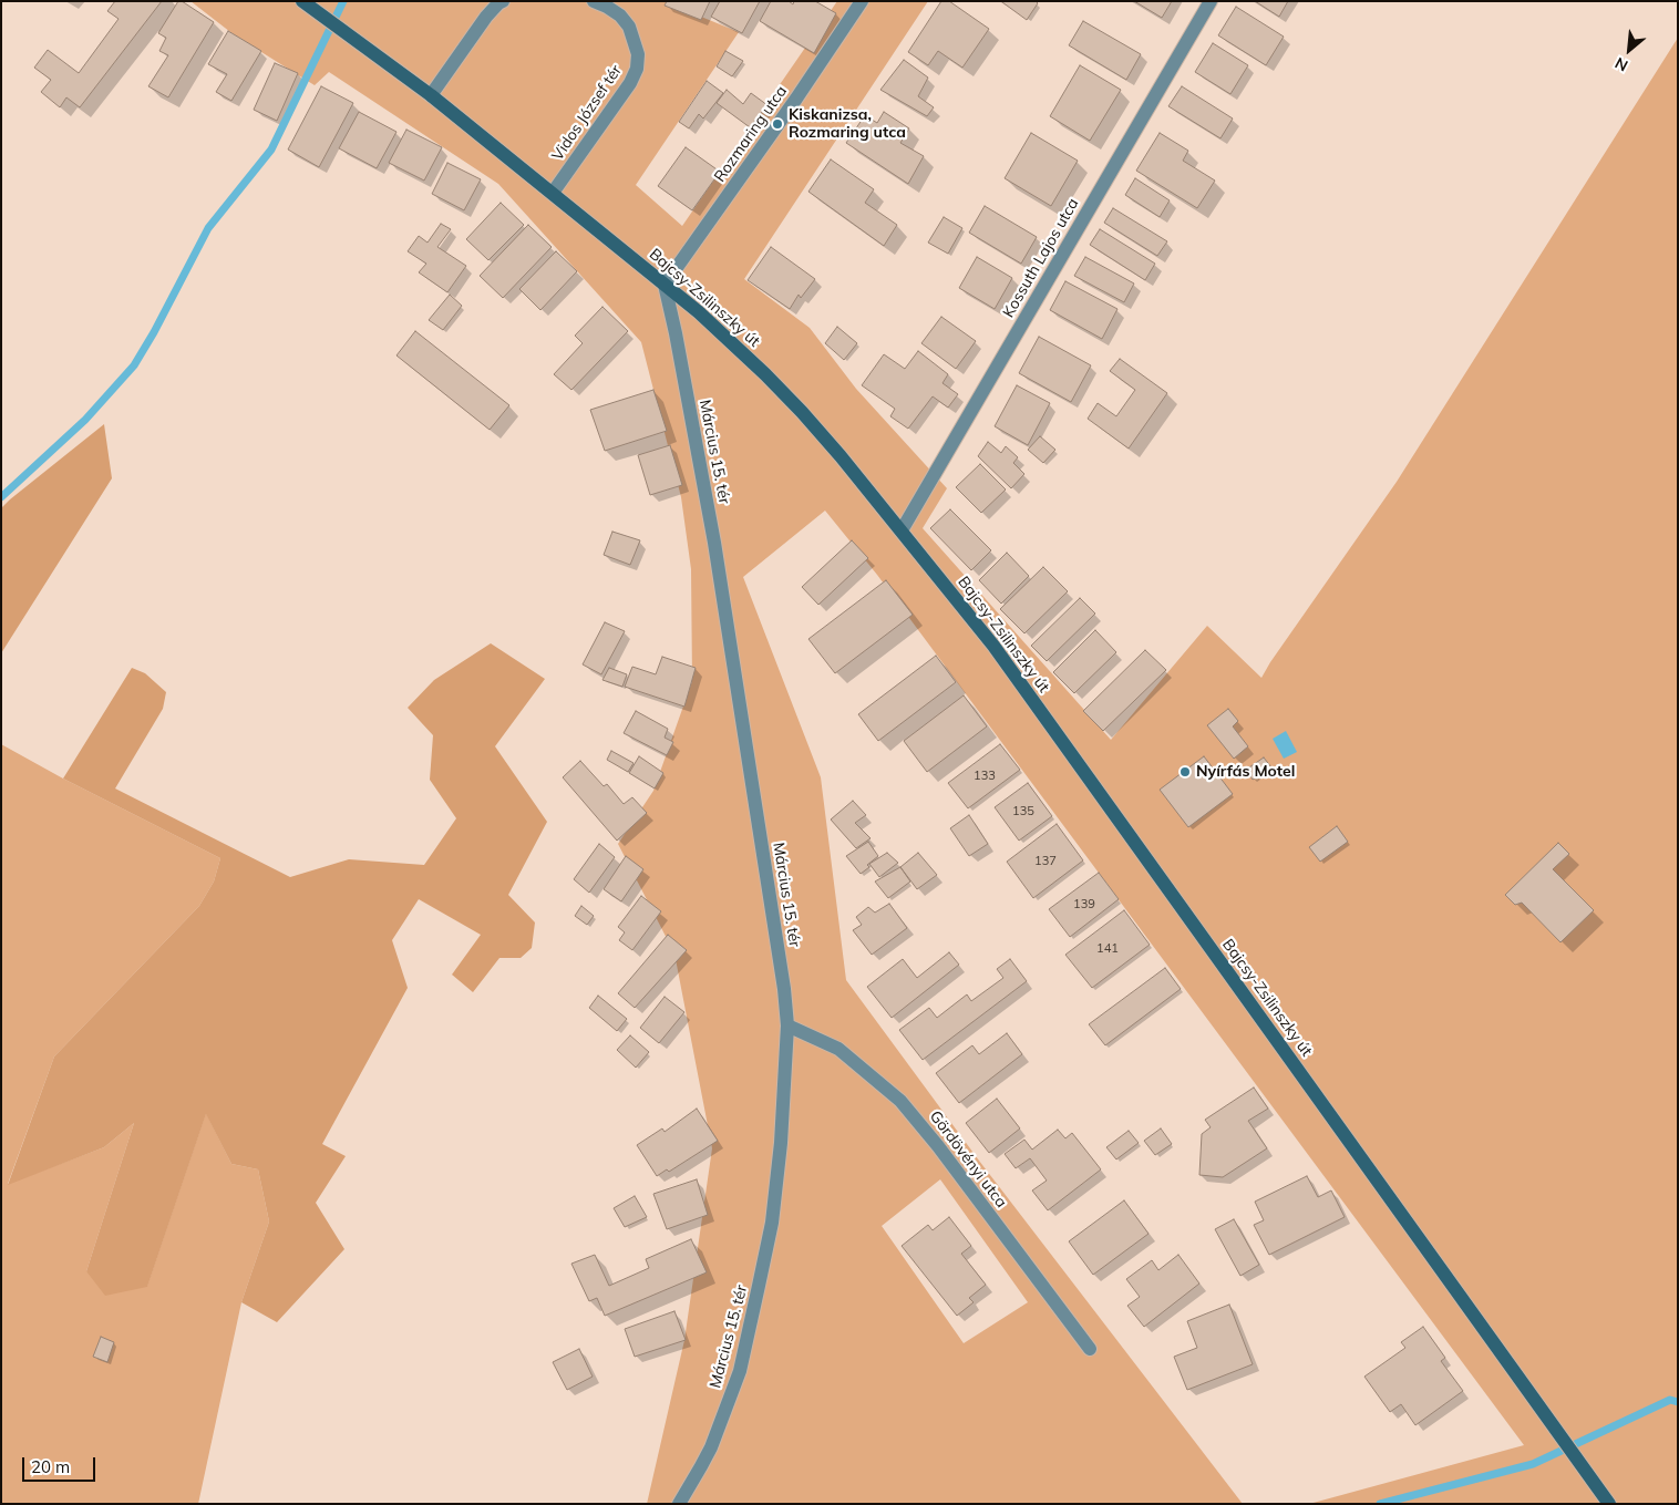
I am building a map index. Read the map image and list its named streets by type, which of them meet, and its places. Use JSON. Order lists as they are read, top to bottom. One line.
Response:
{"streets":{"main road":["Bajcsy-Zsilinszky út"],"street":["Vidos József tér","Rozmaring utca","Kossuth Lajos utca","Március 15. tér","Gördövényi utca"]},"crossings":[["Vidos József tér","Bajcsy-Zsilinszky út"],["Rozmaring utca","Bajcsy-Zsilinszky út"],["Rozmaring utca","Március 15. tér"],["Kossuth Lajos utca","Bajcsy-Zsilinszky út"],["Bajcsy-Zsilinszky út","Március 15. tér"],["Március 15. tér","Gördövényi utca"]],"places":["Kiskanizsa, Rozmaring utca","Nyírfás Motel"],"house_numbers":["133","135","137","139","141"],"scale_bar":"20 m","north":"bottom left"}
